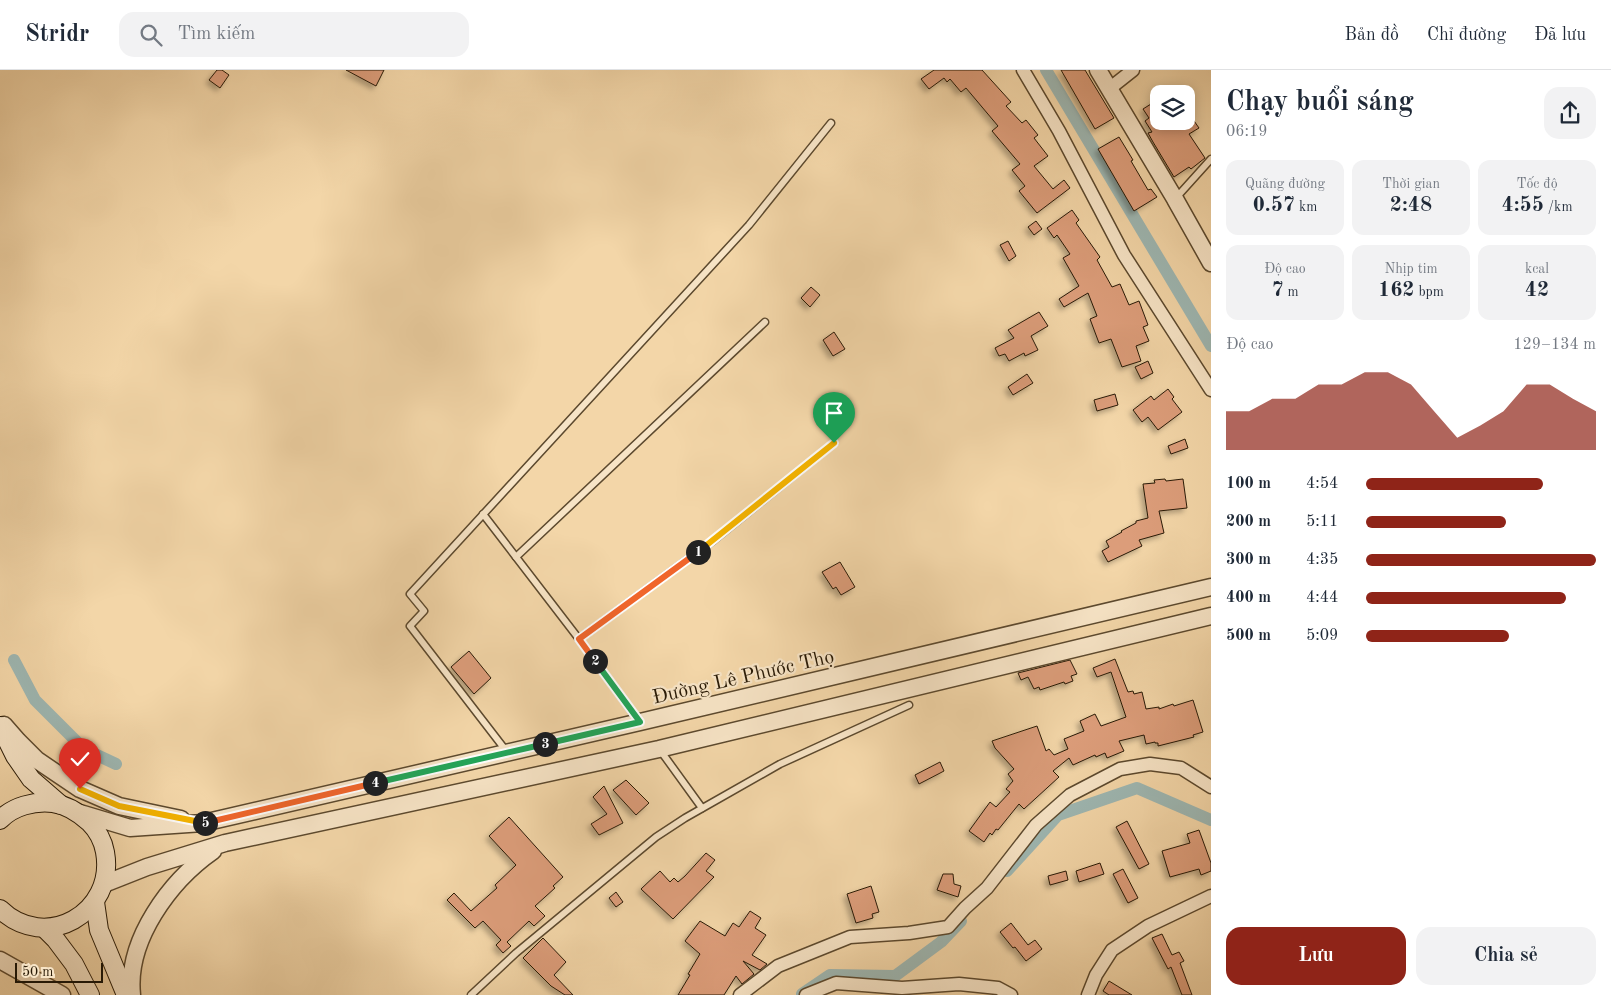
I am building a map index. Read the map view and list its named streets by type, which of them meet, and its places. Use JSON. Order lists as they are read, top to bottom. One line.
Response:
{"streets":{"street":["Đường Lê Phước Thọ"]},"scale_bar":"50 m","page":{"header":"Stridr","search":"Tìm kiếm","nav":["Bản đồ","Chỉ đường","Đã lưu"],"heading":["Chạy buổi sáng","06:19"],"stats":[["Quãng đường","0.57 km"],["Thời gian","2:48"],["Tốc độ","4:55 /km"],["Độ cao","7 m"],["Nhịp tim","162 bpm"],["kcal","42"]],"chart":["Độ cao","129–134 m"],"list":[{"name":"100 m","note":"4:54"},{"name":"200 m","note":"5:11"},{"name":"300 m","note":"4:35"},{"name":"400 m","note":"4:44"},{"name":"500 m","note":"5:09"}],"pins":["1","2","3","4","5"],"buttons":["Lưu","Chia sẻ"],"scale":"50 m"}}
